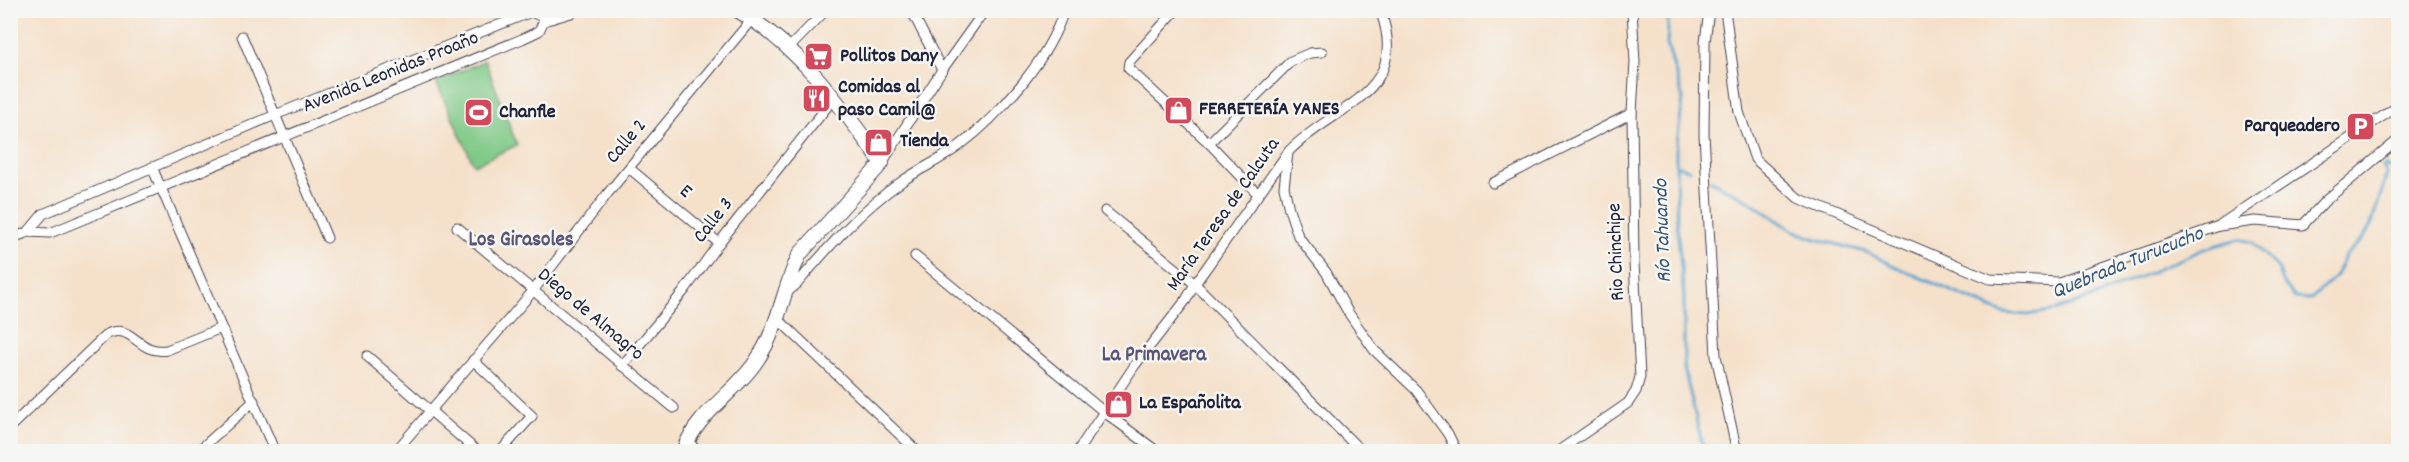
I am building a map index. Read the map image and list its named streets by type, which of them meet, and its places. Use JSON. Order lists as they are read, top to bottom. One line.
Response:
{"streets":{"street":["Avenida Leonidas Proaño","Calle 2","E","María Teresa de Calcuta","Calle 3","Rio Chinchipe","Diego de Almagro"]},"crossings":[["Calle 2","E"],["Calle 2","Diego de Almagro"],["E","Calle 3"],["Calle 3","Diego de Almagro"]],"districts":["Los Girasoles","La Primavera"],"water":["Río Tahuando","Quebrada Turucucho"],"places":{"supermarket":["Pollitos Dany"],"restaurant":["Comidas al paso Camil@"],"shop":["FERRETERÍA YANES","Tienda","La Españolita"],"sports":["Chanfle"],"parking":["Parqueadero"]}}
